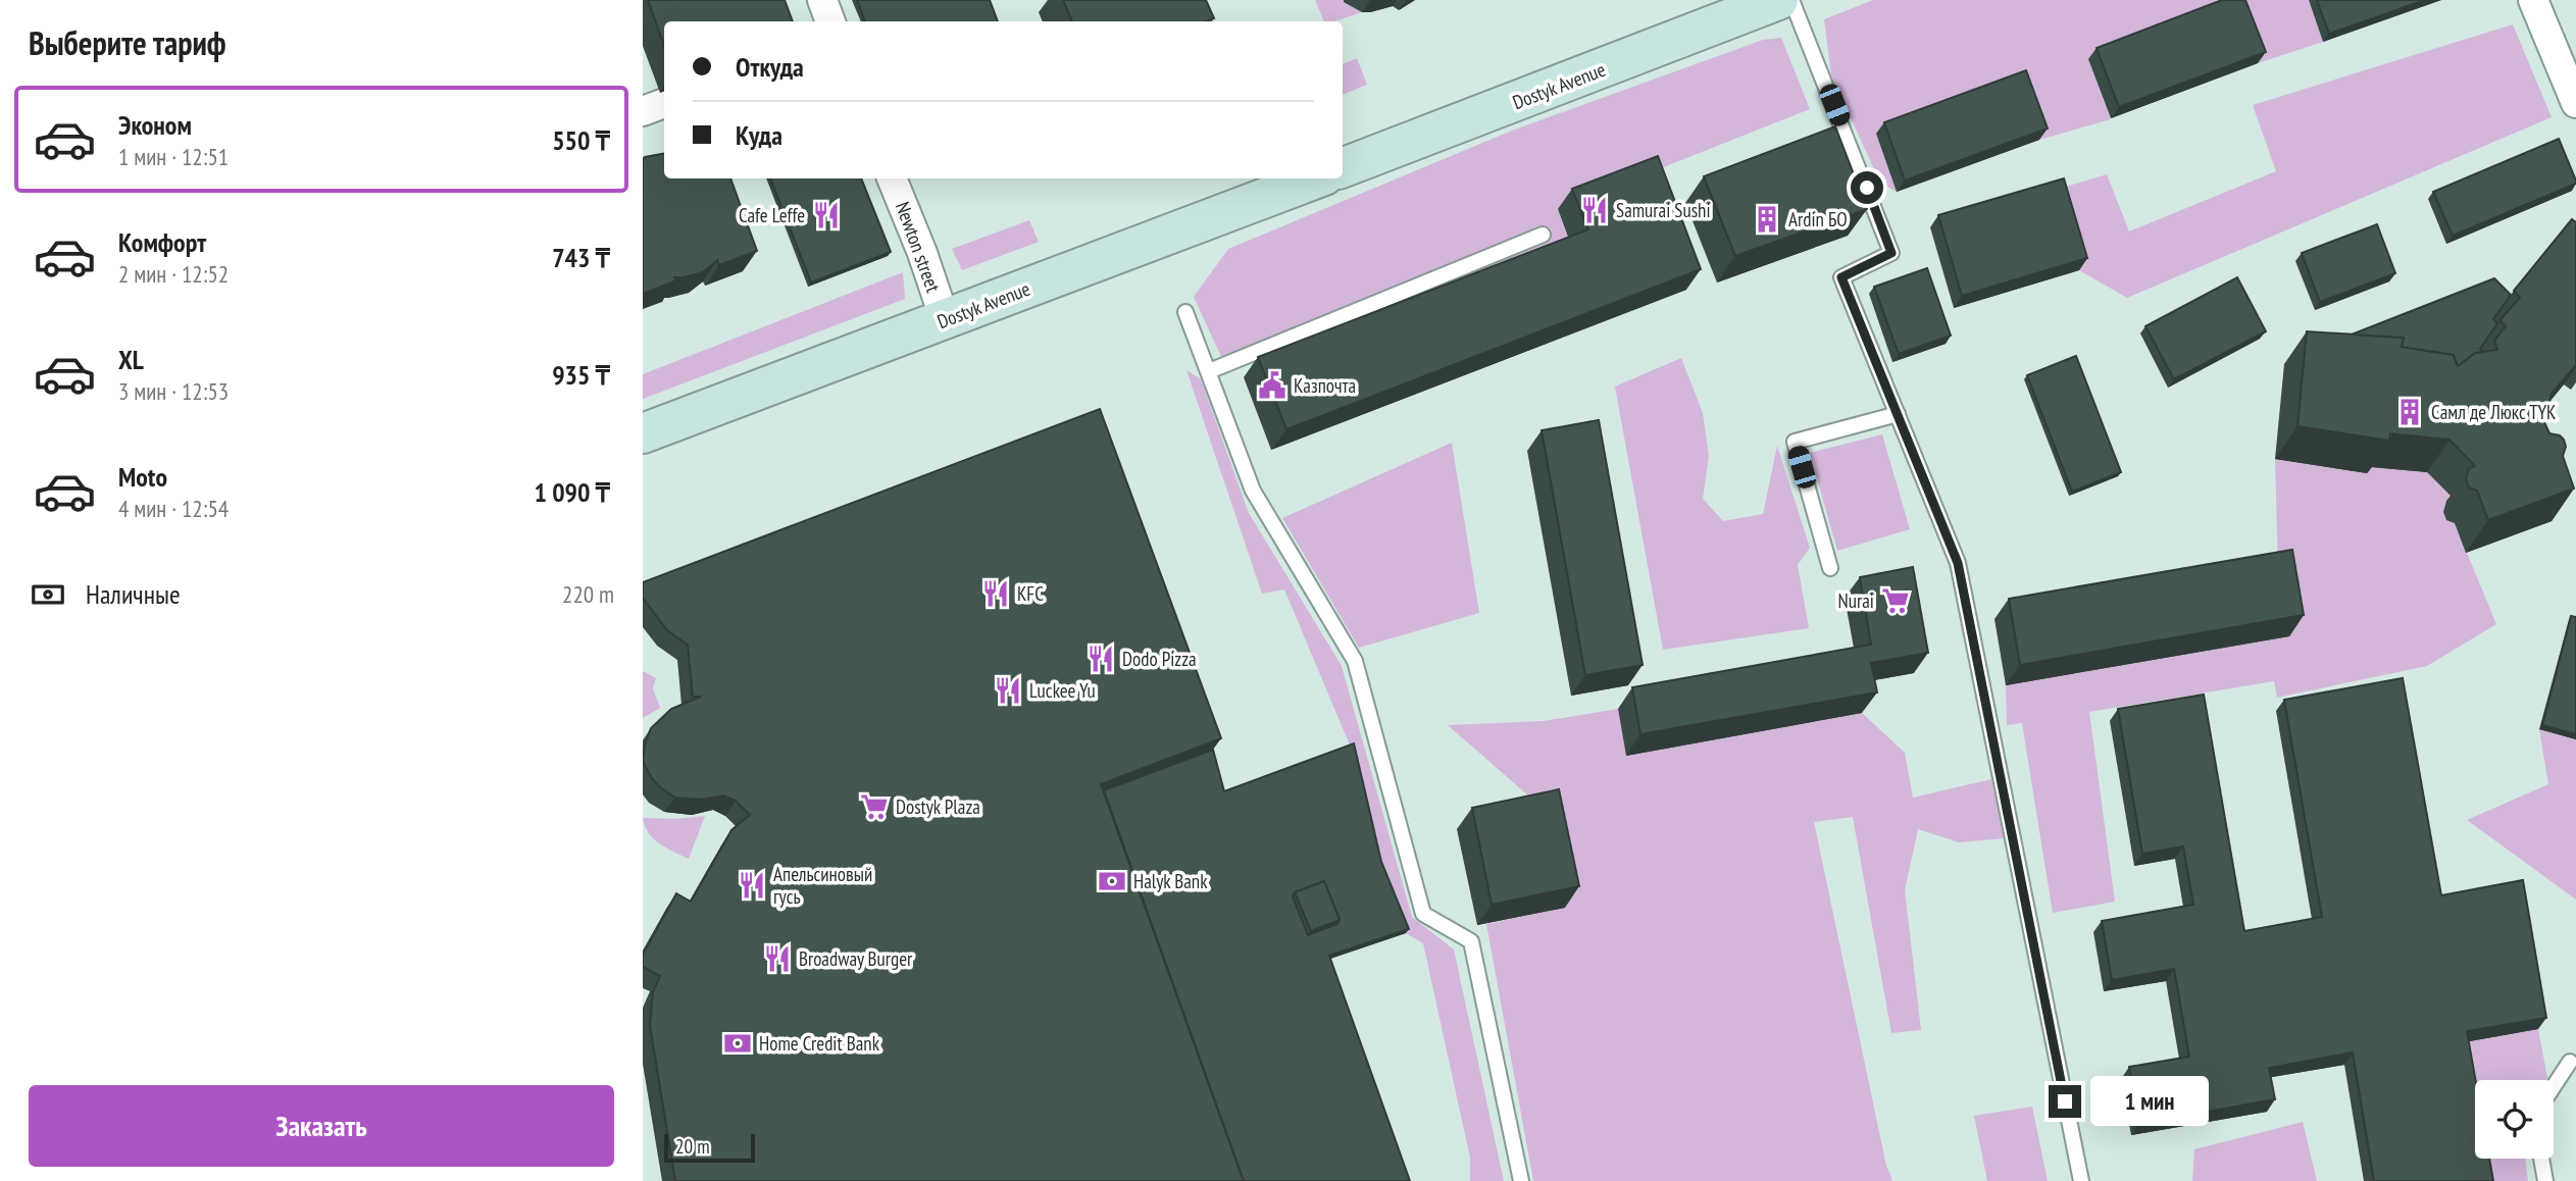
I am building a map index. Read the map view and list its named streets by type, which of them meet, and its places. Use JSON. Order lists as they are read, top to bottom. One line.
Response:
{"streets":{"main road":["Dostyk Avenue"],"street":["Newton street"]},"crossings":[["Dostyk Avenue","Newton street"]],"places":{"restaurant":["Samurai Sushi","Cafe Leffe","KFC","Dodo Pizza","Luckee Yu","Апельсиновый гусь","Broadway Burger"],"building":["Ardin БО","Самл де Люкс ТҮК"],"public building":["Казпочта"],"supermarket":["Nurai","Dostyk Plaza"],"bank":["Halyk Bank","Home Credit Bank"]},"scale_bar":"20 m","page":{"heading":"Выберите тариф","banner":["Откуда","Куда"],"list":[{"name":"Эконом","note":"1 мин · 12:51","value":"550 ₸"},{"name":"Комфорт","note":"2 мин · 12:52","value":"743 ₸"},{"name":"XL","note":"3 мин · 12:53","value":"935 ₸"},{"name":"Moto","note":"4 мин · 12:54","value":"1 090 ₸"}],"pay":["Наличные","220 m"],"buttons":"Заказать","bubble":"1 мин","scale":"20 m"}}
